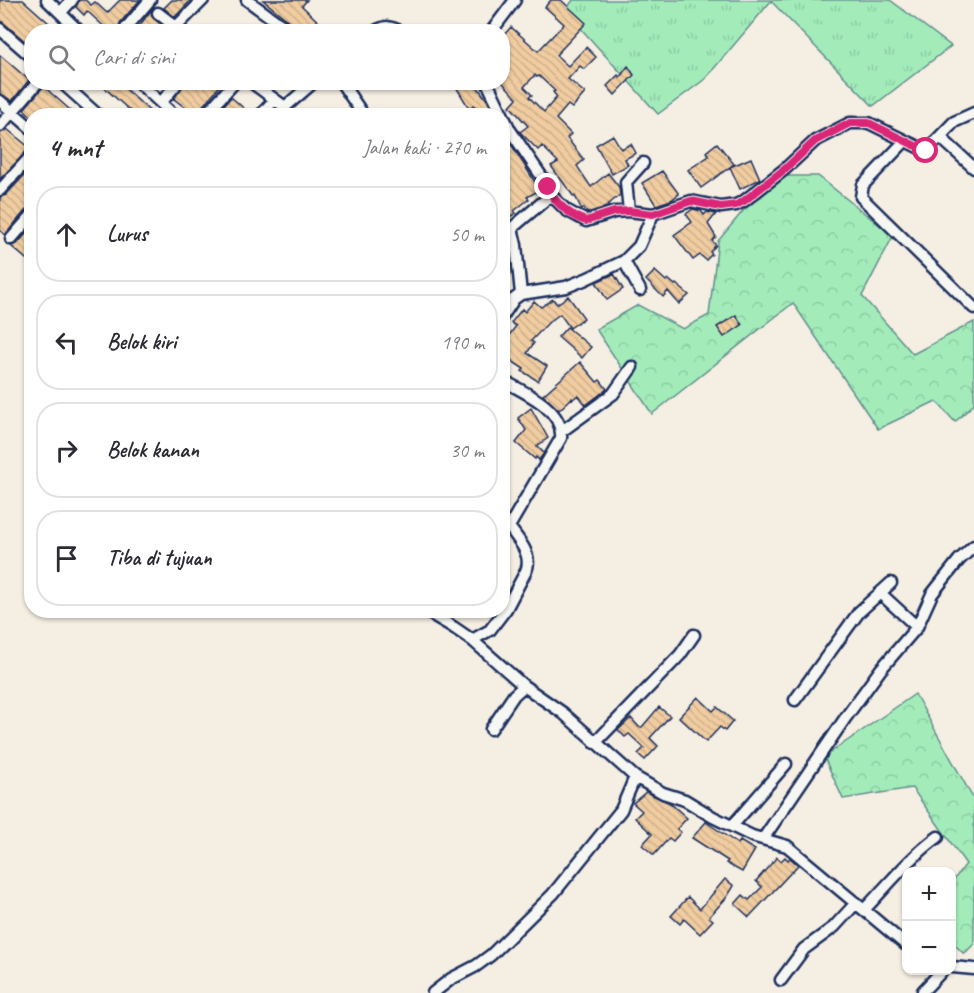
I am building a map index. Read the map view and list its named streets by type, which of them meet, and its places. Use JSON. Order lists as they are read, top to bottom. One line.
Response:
{"page":{"search":"Cari di sini","heading":["4 mnt","Jalan kaki · 270 m"],"list":[["Lurus","50 m"],["Belok kiri","190 m"],["Belok kanan","30 m"],"Tiba di tujuan"],"map_buttons":["+","−"]}}
